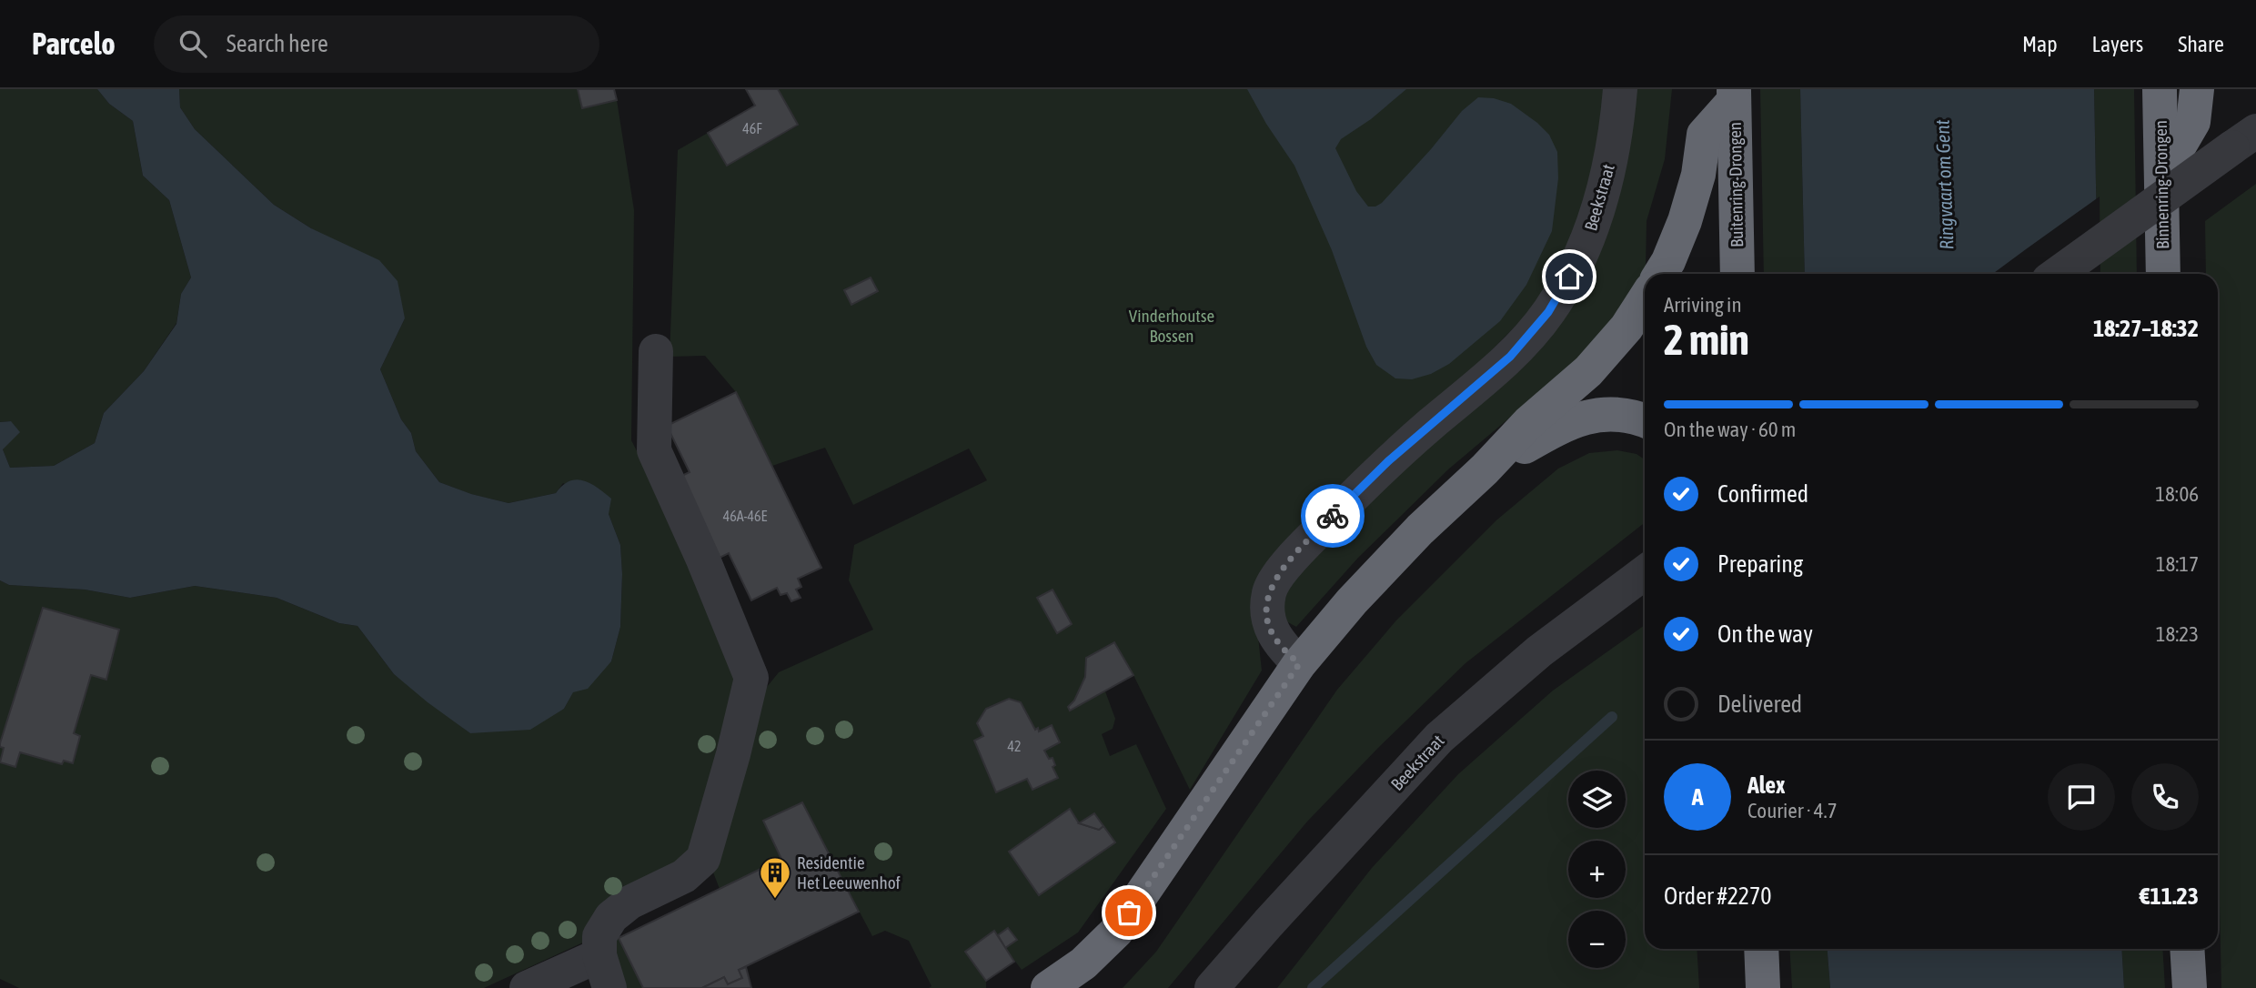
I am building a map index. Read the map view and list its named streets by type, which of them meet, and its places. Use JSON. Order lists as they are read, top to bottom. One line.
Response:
{"streets":{"highway":["Buitenring-Drongen","Binnenring-Drongen"],"street":["Beekstraat"]},"water":["Ringvaart om Gent"],"parks":["Vinderhoutse Bossen"],"places":{"building":["Residentie Het Leeuwenhof"]},"house_numbers":["46F","46A-46E","42"],"page":{"header":"Parcelo","search":"Search here","nav":["Map","Layers","Share"],"heading":["2 min","Arriving in","18:27–18:32"],"panel":["Alex","Courier · 4.7","Order #2270","€11.23"],"bar":"On the way · 60 m","list":[["Confirmed","18:06"],["Preparing","18:17"],["On the way","18:23"],"Delivered"],"round":"A","map_buttons":["+","−"]}}
